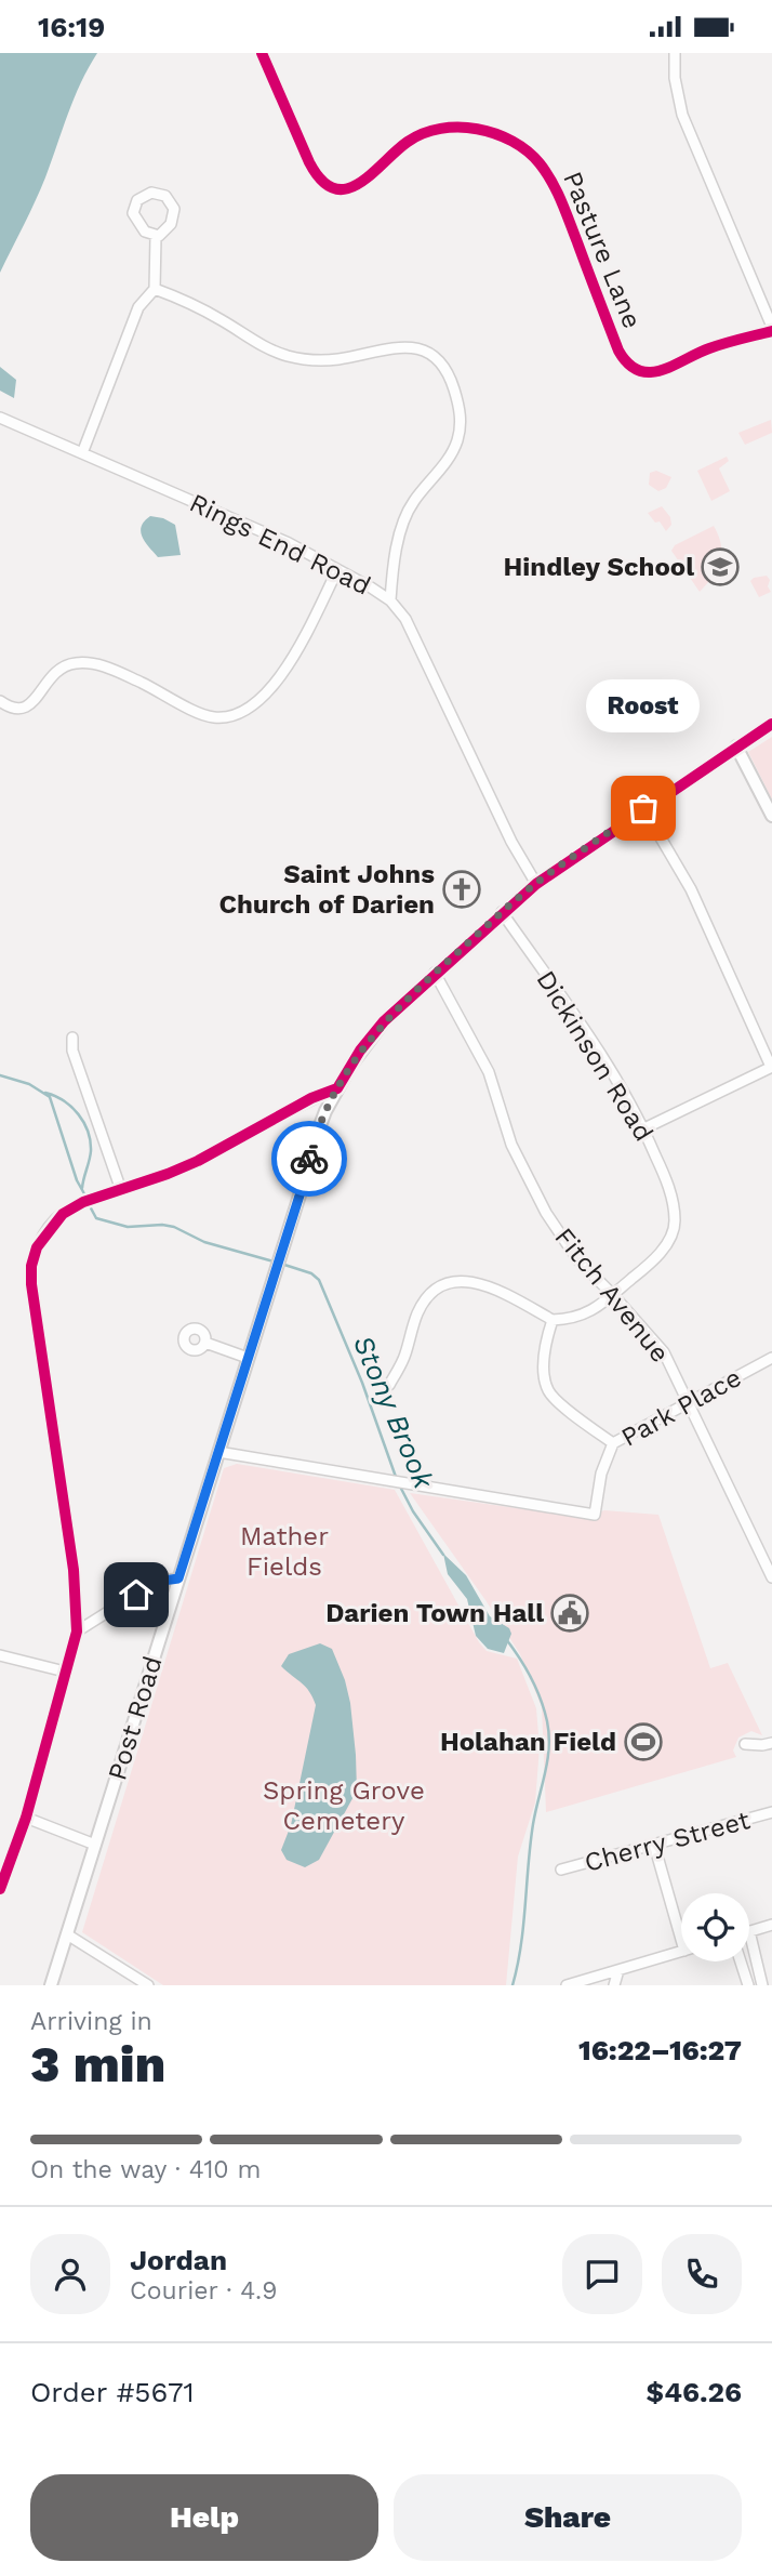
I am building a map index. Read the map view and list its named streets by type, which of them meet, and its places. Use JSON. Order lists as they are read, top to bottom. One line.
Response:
{"streets":{"main road":["Post Road"],"street":["Pasture Lane","Rings End Road","Dickinson Road","Fitch Avenue","Park Place","Cherry Street"]},"crossings":[["Rings End Road","Post Road"],["Dickinson Road","Fitch Avenue"],["Dickinson Road","Post Road"],["Fitch Avenue","Park Place"],["Fitch Avenue","Post Road"],["Park Place","Post Road"]],"water":["Stony Brook"],"parks":["Mather Fields","Spring Grove Cemetery"],"places":{"school or university":["Hindley School"],"other":["Roost"],"church":["Saint Johns Church of Darien"],"public building":["Darien Town Hall"],"sports":["Holahan Field"]},"page":{"status":"16:19","bubble":"Roost","heading":["3 min","Arriving in","16:22–16:27"],"panel":["Jordan","Courier · 4.9","Order #5671","$46.26"],"bar":"On the way · 410 m","buttons":["Help","Share"]}}
